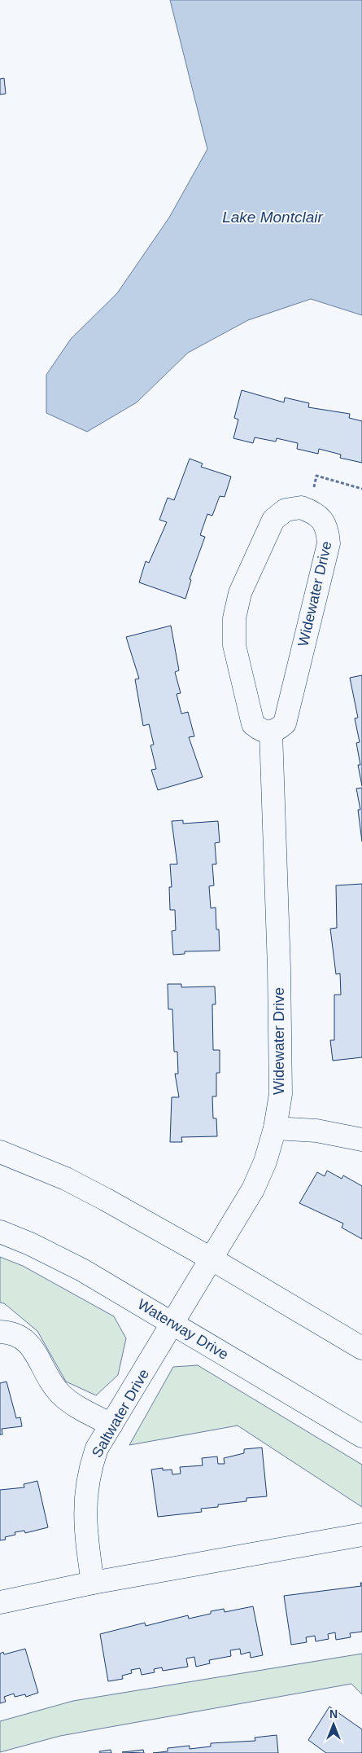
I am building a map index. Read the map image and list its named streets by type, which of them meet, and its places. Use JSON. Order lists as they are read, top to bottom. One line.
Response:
{"streets":{"street":["Widewater Drive","Waterway Drive","Saltwater Drive"]},"crossings":[["Widewater Drive","Waterway Drive"],["Widewater Drive","Saltwater Drive"],["Waterway Drive","Saltwater Drive"]],"water":["Lake Montclair"],"north":"top"}
